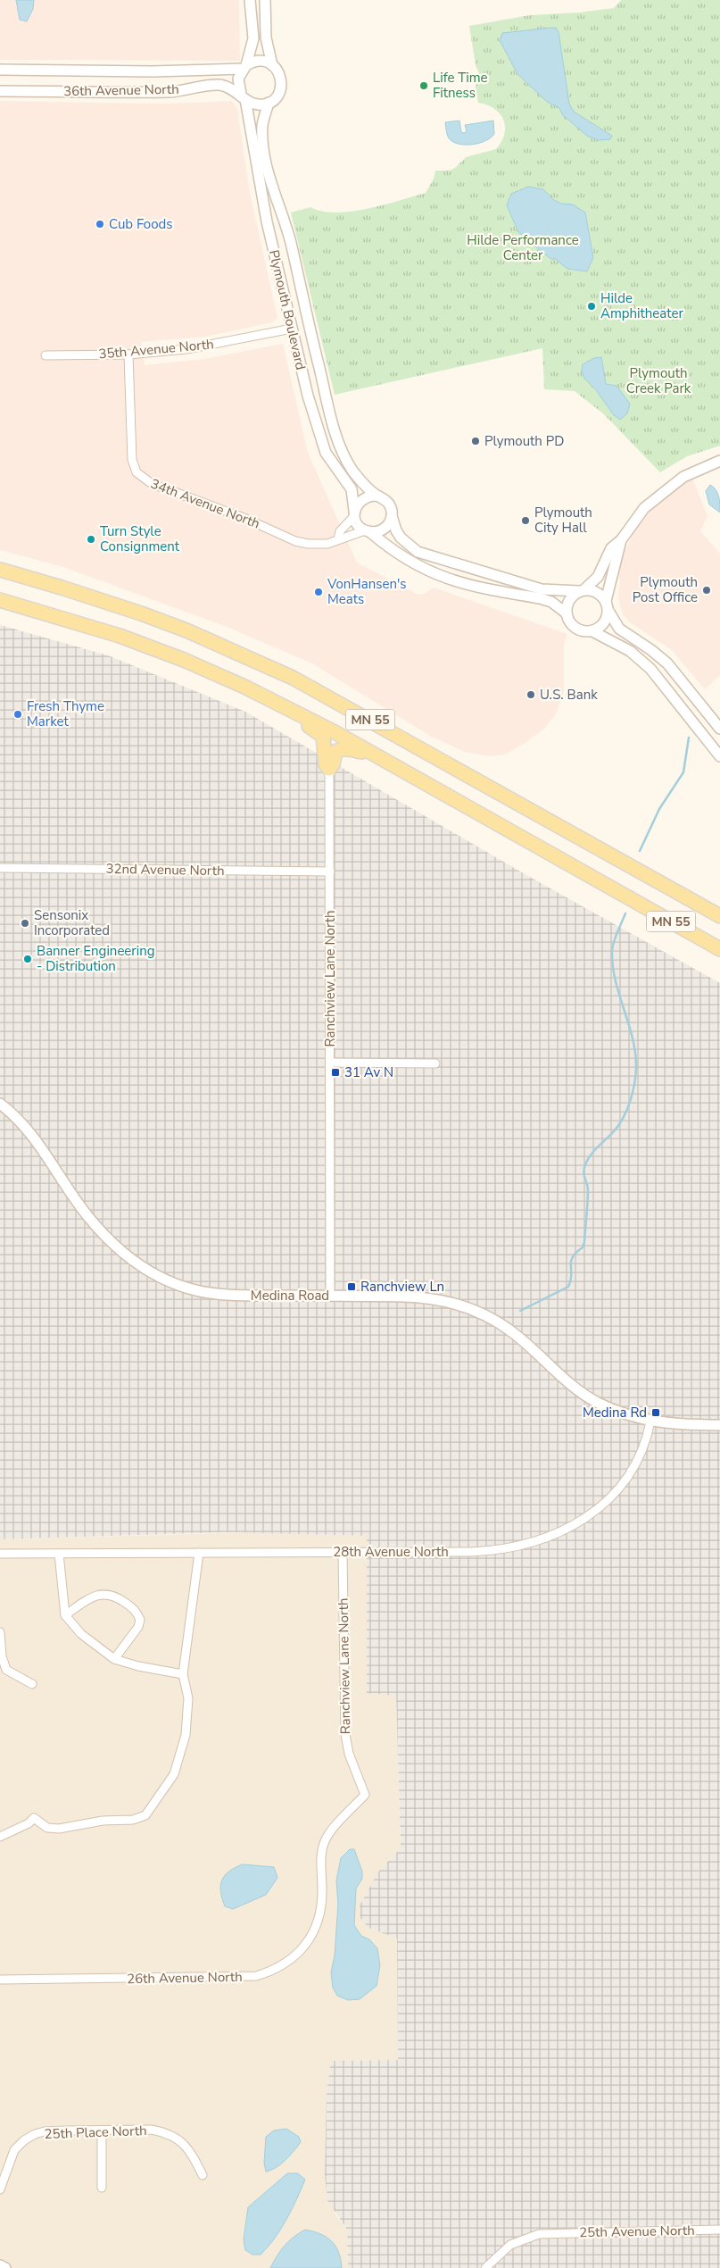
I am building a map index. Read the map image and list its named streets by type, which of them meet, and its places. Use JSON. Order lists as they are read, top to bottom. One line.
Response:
{"streets":{"main road":["MN 55"],"street":["36th Avenue North","Plymouth Boulevard","35th Avenue North","34th Avenue North","32nd Avenue North","Ranchview Lane North","Medina Road","28th Avenue North","26th Avenue North","25th Place North","25th Avenue North"]},"crossings":[["36th Avenue North","Plymouth Boulevard"],["Plymouth Boulevard","35th Avenue North"],["Plymouth Boulevard","34th Avenue North"],["35th Avenue North","34th Avenue North"],["32nd Avenue North","Ranchview Lane North"],["Ranchview Lane North","Medina Road"],["Ranchview Lane North","28th Avenue North"],["Ranchview Lane North","26th Avenue North"],["Medina Road","28th Avenue North"]],"parks":["Hilde Performance Center","Plymouth Creek Park"],"places":{"other":["Life Time Fitness","Cub Foods","Hilde Amphitheater","Plymouth PD","Plymouth City Hall","Turn Style Consignment","Plymouth Post Office","VonHansen's Meats","U.S. Bank","Fresh Thyme Market","Sensonix Incorporated","Banner Engineering - Distribution"],"transit":["31 Av N","Ranchview Ln","Medina Rd"]}}
